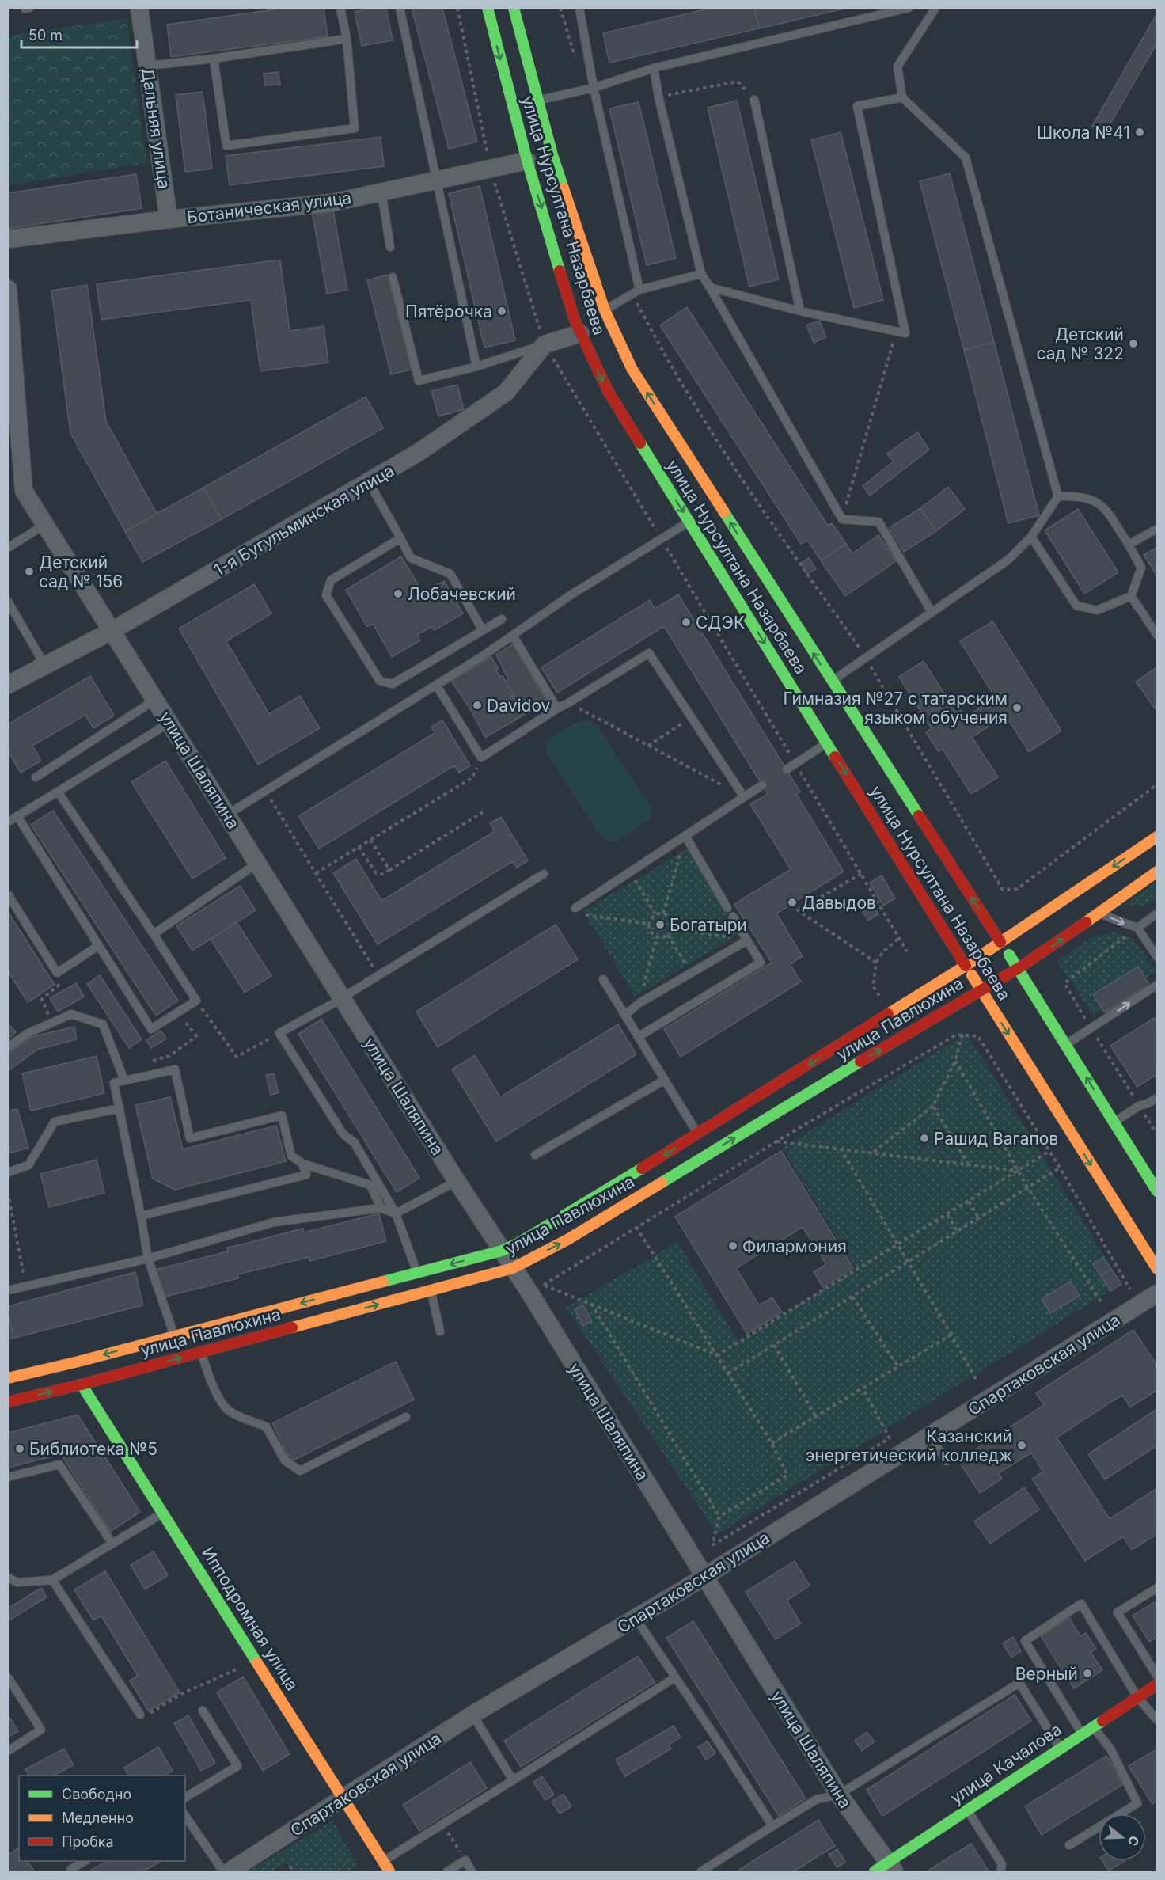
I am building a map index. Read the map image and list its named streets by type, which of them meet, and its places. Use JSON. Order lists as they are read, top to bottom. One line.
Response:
{"streets":{"main road":["улица Нурсултана Назарбаева","улица Павлюхина","Ипподромная улица","улица Качалова"],"street":["Дальняя улица","Ботаническая улица","1-я Бугульминская улица","улица Шаляпина","Спартаковская улица"]},"crossings":[["Дальняя улица","Ботаническая улица"],["Ботаническая улица","улица Нурсултана Назарбаева"],["улица Нурсултана Назарбаева","улица Павлюхина"],["1-я Бугульминская улица","улица Шаляпина"],["улица Шаляпина","улица Павлюхина"],["улица Шаляпина","Спартаковская улица"],["улица Шаляпина","улица Качалова"],["улица Павлюхина","Ипподромная улица"],["Спартаковская улица","Ипподромная улица"]],"places":["Школа №41","Пятёрочка","Детский сад № 322","Детский сад № 156","Лобачевский","СДЭК","Davidov","Гимназия №27 с татарским языком обучения","Давыдов","Богатыри","Рашид Вагапов","Филармония","Казанский энергетический колледж","Библиотека №5","Верный"],"legend":["Свободно","Медленно","Пробка"],"scale_bar":"50 m","north":"right"}
